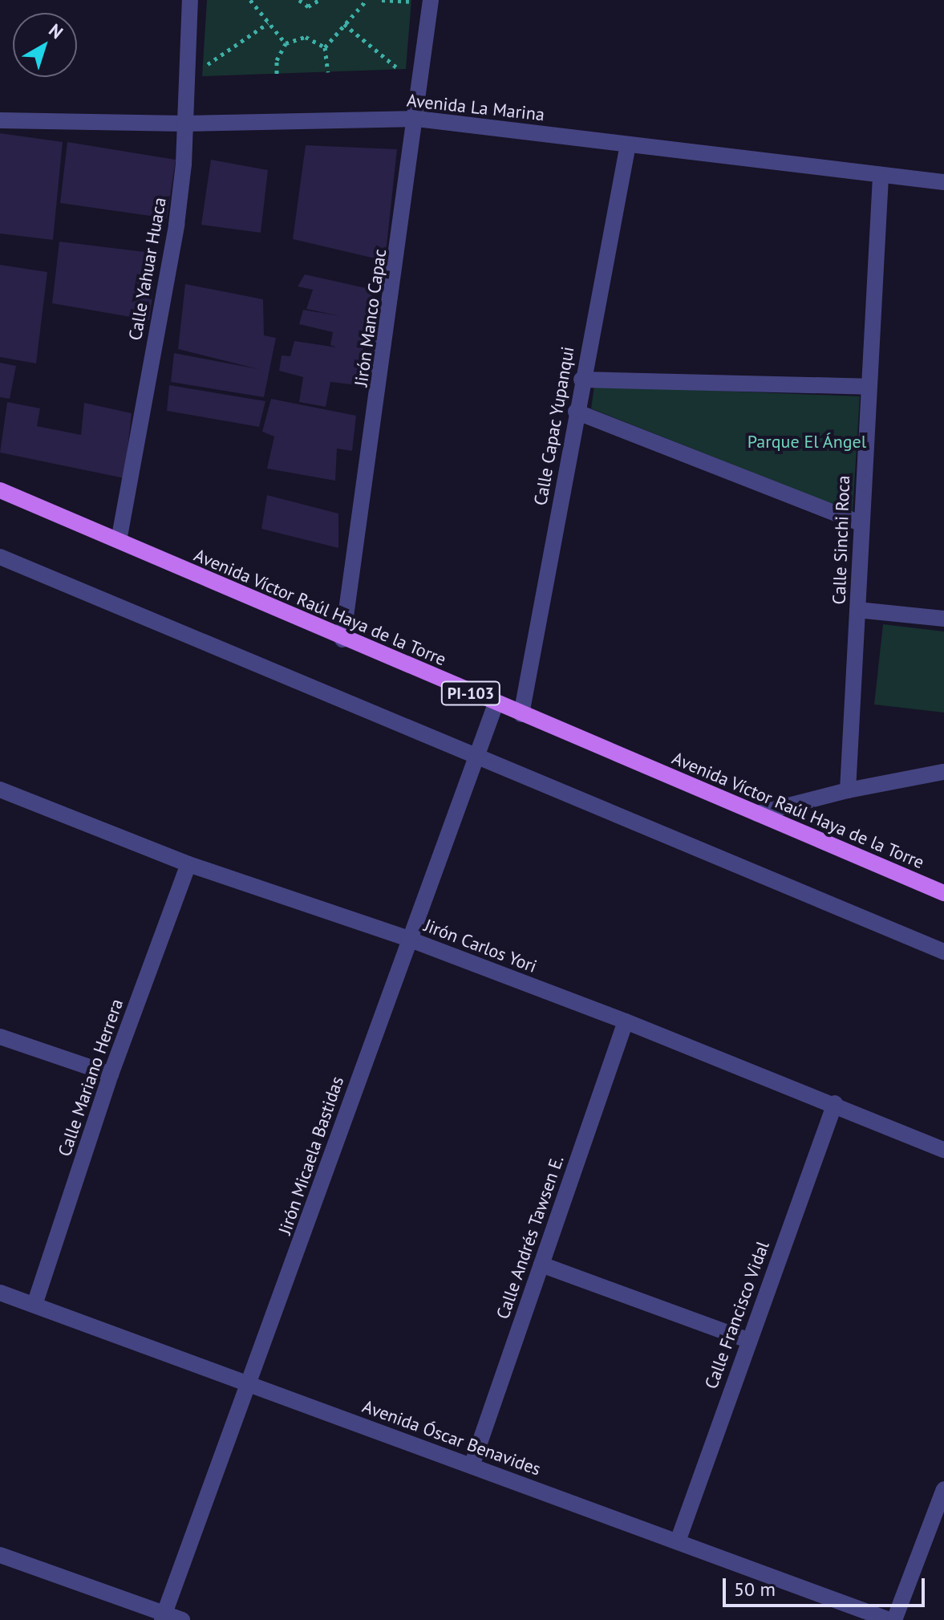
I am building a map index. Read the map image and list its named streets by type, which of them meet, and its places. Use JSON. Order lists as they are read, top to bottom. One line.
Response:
{"streets":{"main road":["Avenida Víctor Raúl Haya de la Torre","PI-103"],"street":["Avenida La Marina","Calle Yahuar Huaca","Jirón Manco Capac","Calle Capac Yupanqui","Calle Sinchi Roca","Jirón Carlos Yori","Calle Mariano Herrera","Jirón Micaela Bastidas","Calle Andrés Tawsen E.","Calle Francisco Vidal","Avenida Óscar Benavides"]},"crossings":[["Avenida La Marina","Calle Yahuar Huaca"],["Avenida La Marina","Jirón Manco Capac"],["Avenida La Marina","Calle Capac Yupanqui"],["Avenida La Marina","Calle Sinchi Roca"],["Calle Yahuar Huaca","Avenida Víctor Raúl Haya de la Torre"],["Jirón Manco Capac","Avenida Víctor Raúl Haya de la Torre"],["Calle Capac Yupanqui","Avenida Víctor Raúl Haya de la Torre"],["Avenida Víctor Raúl Haya de la Torre","Jirón Micaela Bastidas"],["Jirón Carlos Yori","Calle Mariano Herrera"],["Jirón Carlos Yori","Jirón Micaela Bastidas"],["Jirón Carlos Yori","Calle Andrés Tawsen E."],["Jirón Carlos Yori","Calle Francisco Vidal"],["Calle Mariano Herrera","Avenida Óscar Benavides"],["Jirón Micaela Bastidas","Avenida Óscar Benavides"],["Calle Andrés Tawsen E.","Avenida Óscar Benavides"],["Calle Francisco Vidal","Avenida Óscar Benavides"]],"parks":["Parque El Ángel"],"scale_bar":"50 m","north":"top right"}
